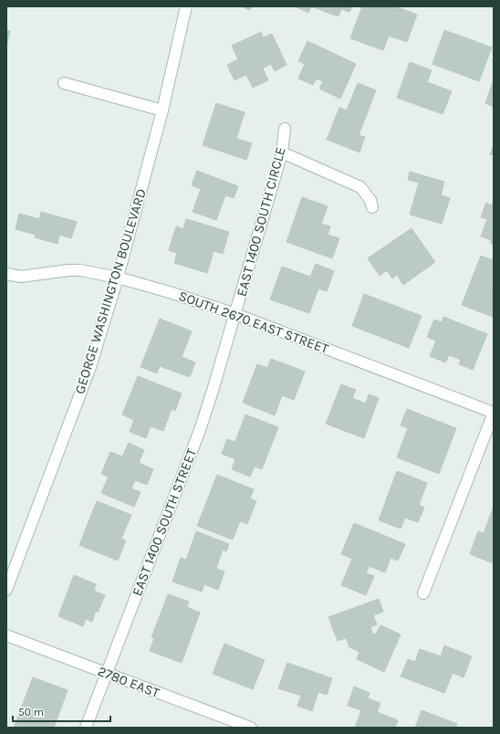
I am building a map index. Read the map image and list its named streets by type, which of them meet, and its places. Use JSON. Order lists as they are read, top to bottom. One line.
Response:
{"streets":{"street":["EAST 1400 SOUTH CIRCLE","GEORGE WASHINGTON BOULEVARD","SOUTH 2670 EAST STREET","EAST 1400 SOUTH STREET","2780 EAST"]},"crossings":[["EAST 1400 SOUTH CIRCLE","SOUTH 2670 EAST STREET"],["EAST 1400 SOUTH CIRCLE","EAST 1400 SOUTH STREET"],["GEORGE WASHINGTON BOULEVARD","SOUTH 2670 EAST STREET"],["SOUTH 2670 EAST STREET","EAST 1400 SOUTH STREET"],["EAST 1400 SOUTH STREET","2780 EAST"]],"scale_bar":"50 m"}
